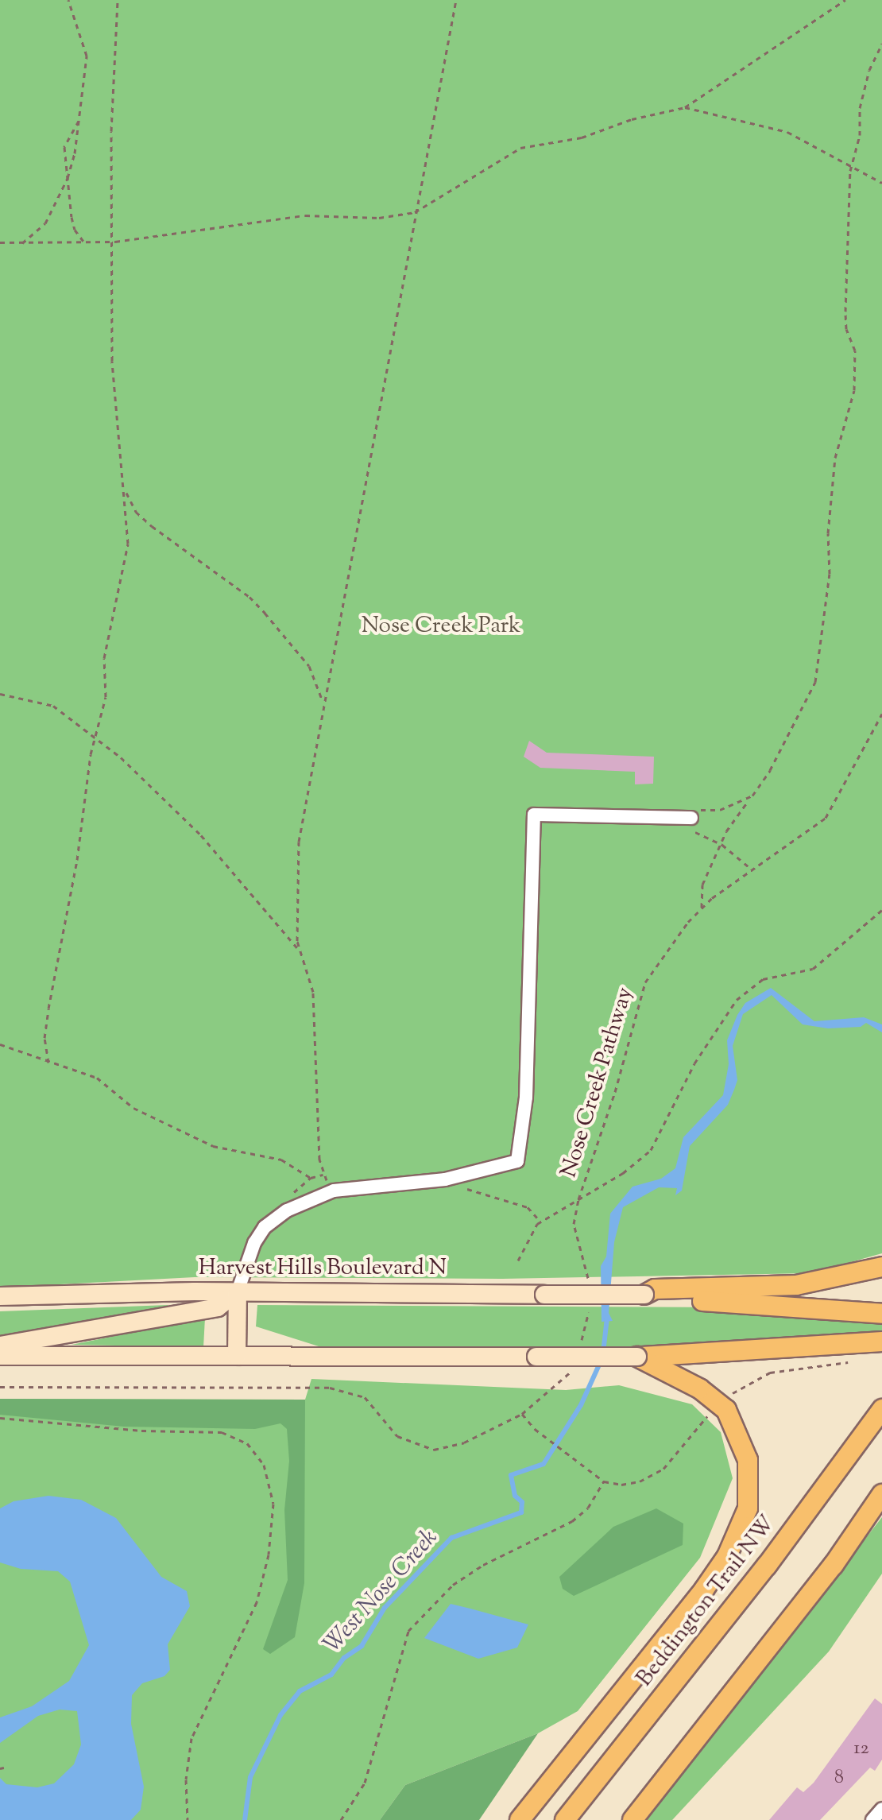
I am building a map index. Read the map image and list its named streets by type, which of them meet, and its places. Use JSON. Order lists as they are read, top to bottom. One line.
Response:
{"streets":{"main road":["Harvest Hills Boulevard N","Beddington Trail NW"],"path":["Nose Creek Pathway"]},"water":["West Nose Creek"],"parks":["Nose Creek Park"],"house_numbers":["12","8"]}
